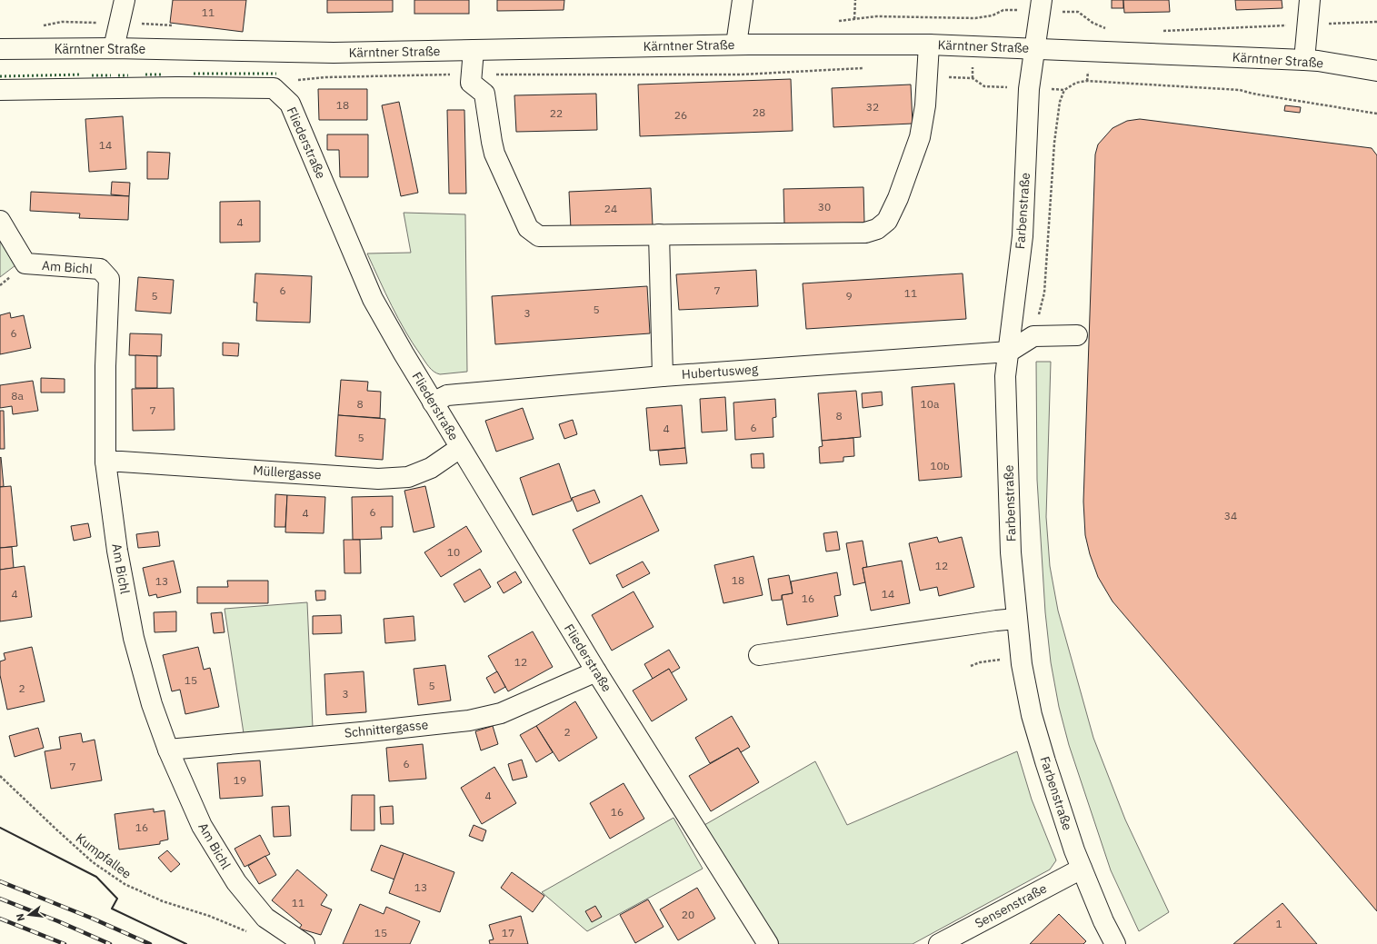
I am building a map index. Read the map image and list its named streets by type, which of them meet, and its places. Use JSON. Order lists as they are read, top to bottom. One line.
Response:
{"streets":{"street":["Kärntner Straße","Fliederstraße","Farbenstraße","Am Bichl","Hubertusweg","Müllergasse","Schnittergasse","Sensenstraße"],"path":["Kumpfallee"]},"crossings":[["Kärntner Straße","Farbenstraße"],["Fliederstraße","Hubertusweg"],["Fliederstraße","Müllergasse"],["Fliederstraße","Schnittergasse"],["Farbenstraße","Hubertusweg"],["Farbenstraße","Sensenstraße"],["Am Bichl","Müllergasse"],["Am Bichl","Schnittergasse"]],"house_numbers":["11","18","32","28","22","26","14","30","24","4","6","7","11","5","9","5","3","6","8a","8","10a","7","8","6","4","5","10b","6","4","34","10","12","18","13","4","14","16","12","15","5","2","3","2","6","7","19","4","16","16","13","11","20","1","15","17"],"north":"left"}
